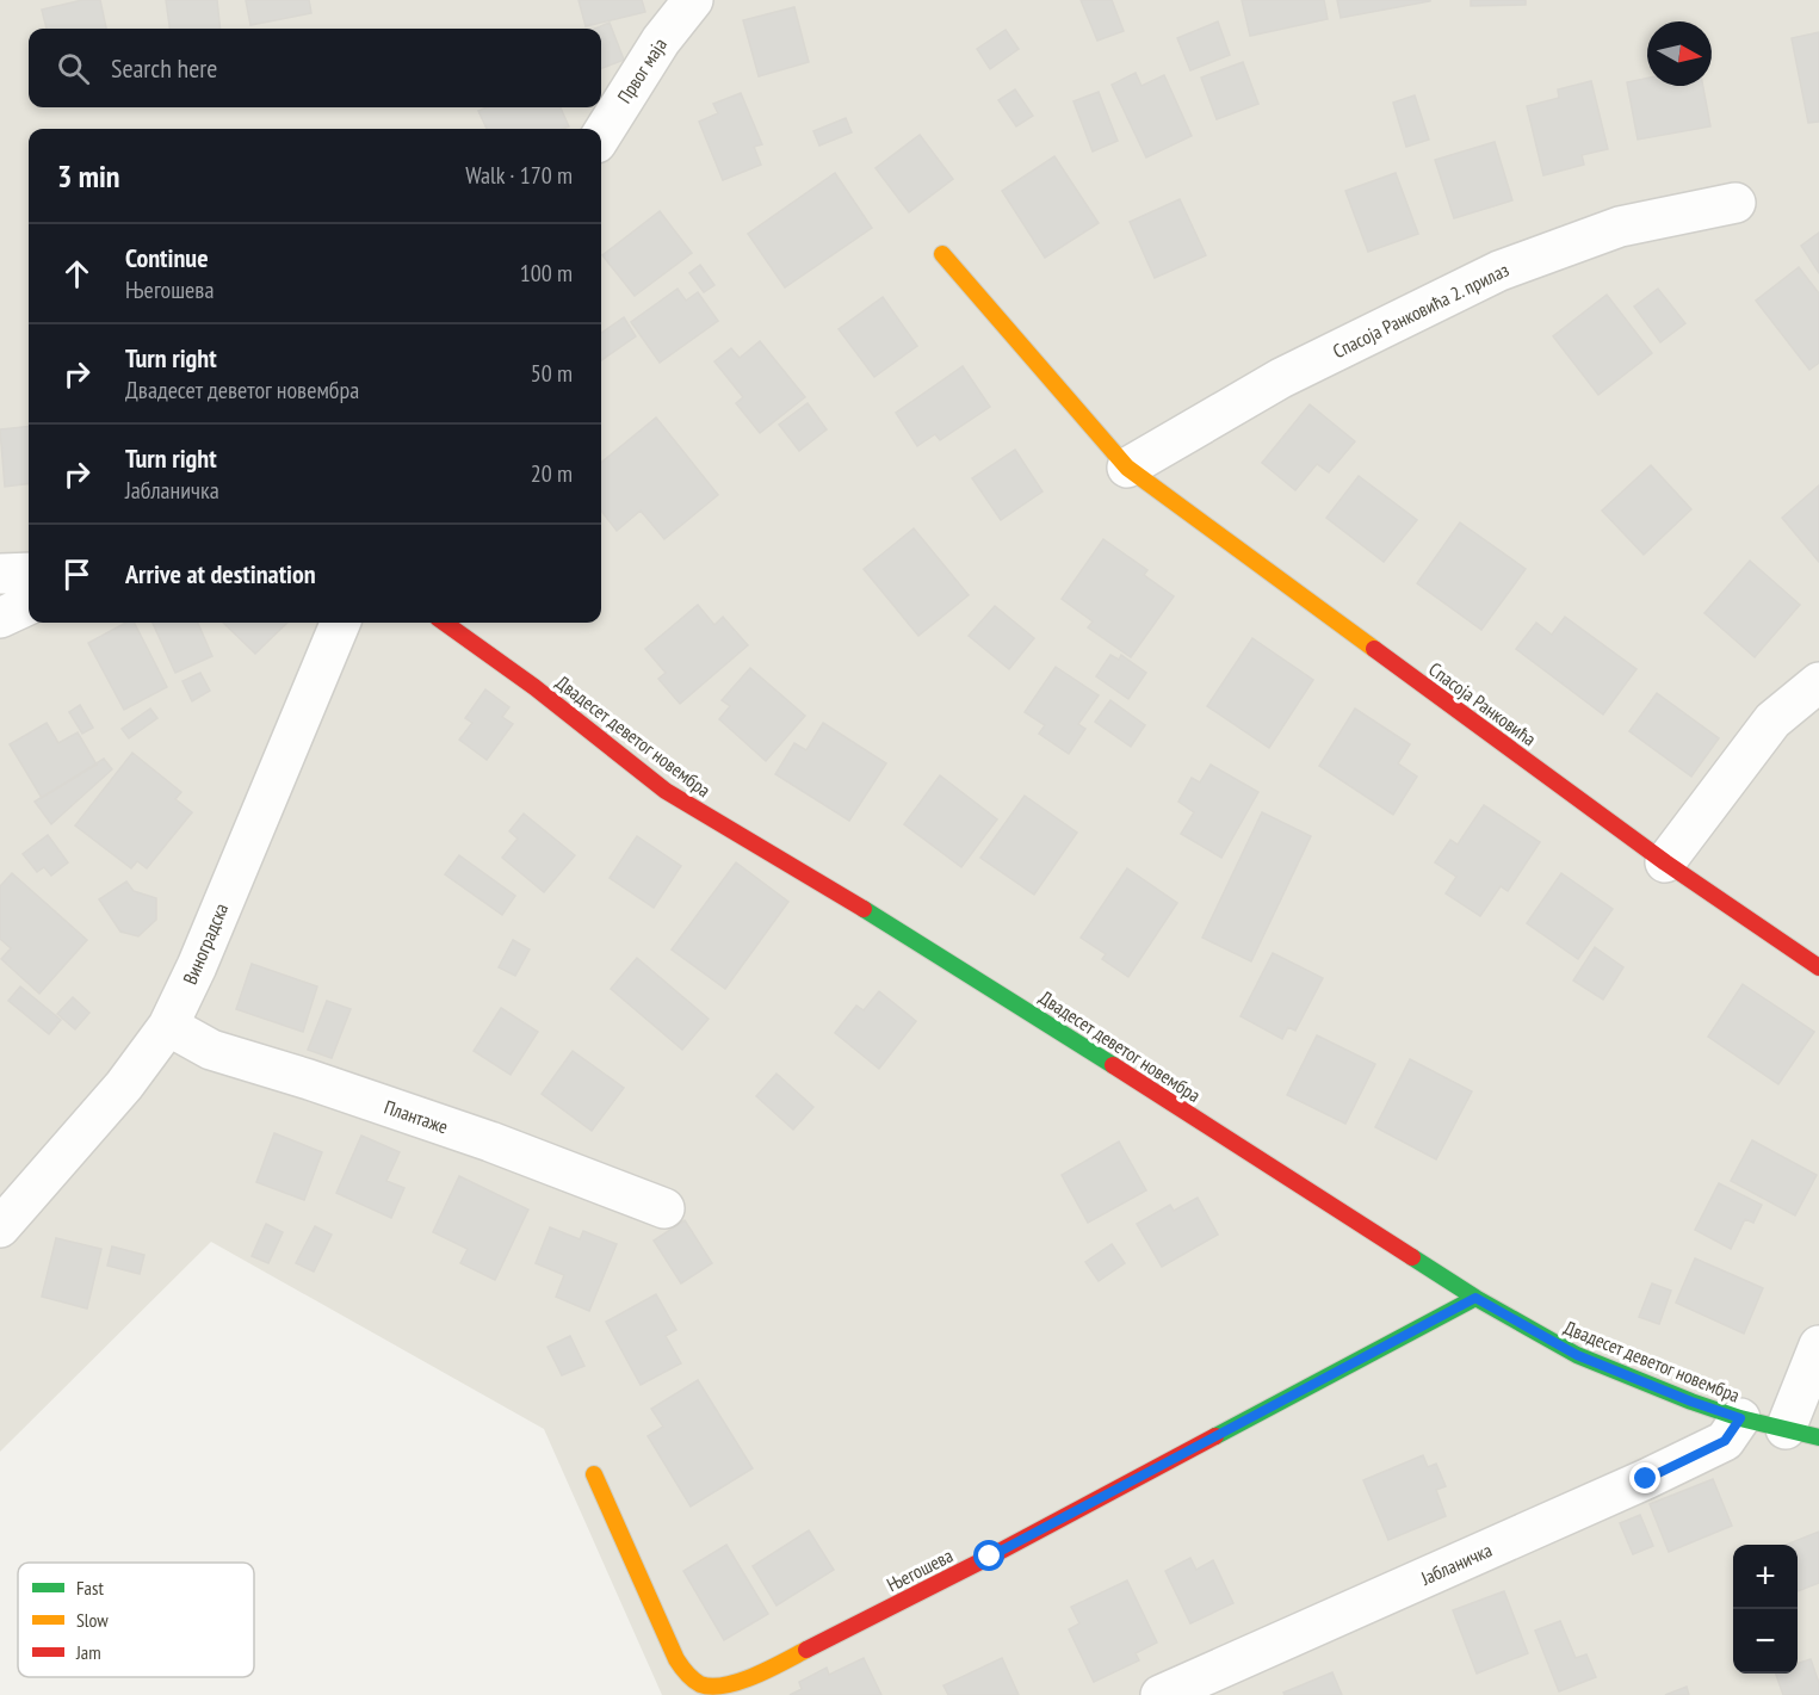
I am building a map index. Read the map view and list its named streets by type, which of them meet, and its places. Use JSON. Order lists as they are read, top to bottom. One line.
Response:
{"streets":{"street":["Првог маја","Спасоја Ранковића 2. прилаз","Спасоја Ранковића","Двадесет деветог новембра","Виноградска","Плантаже","Јабланичка","Његошева"]},"crossings":[["Спасоја Ранковића 2. прилаз","Спасоја Ранковића"],["Двадесет деветог новембра","Јабланичка"],["Двадесет деветог новембра","Његошева"],["Виноградска","Плантаже"]],"legend":["Fast","Slow","Jam"],"north":"right","page":{"search":"Search here","heading":["3 min","Walk · 170 m"],"list":[["Continue","Његошева","100 m"],["Turn right","Двадесет деветог новембра","50 m"],["Turn right","Јабланичка","20 m"],"Arrive at destination"],"map_buttons":["+","−"]}}
